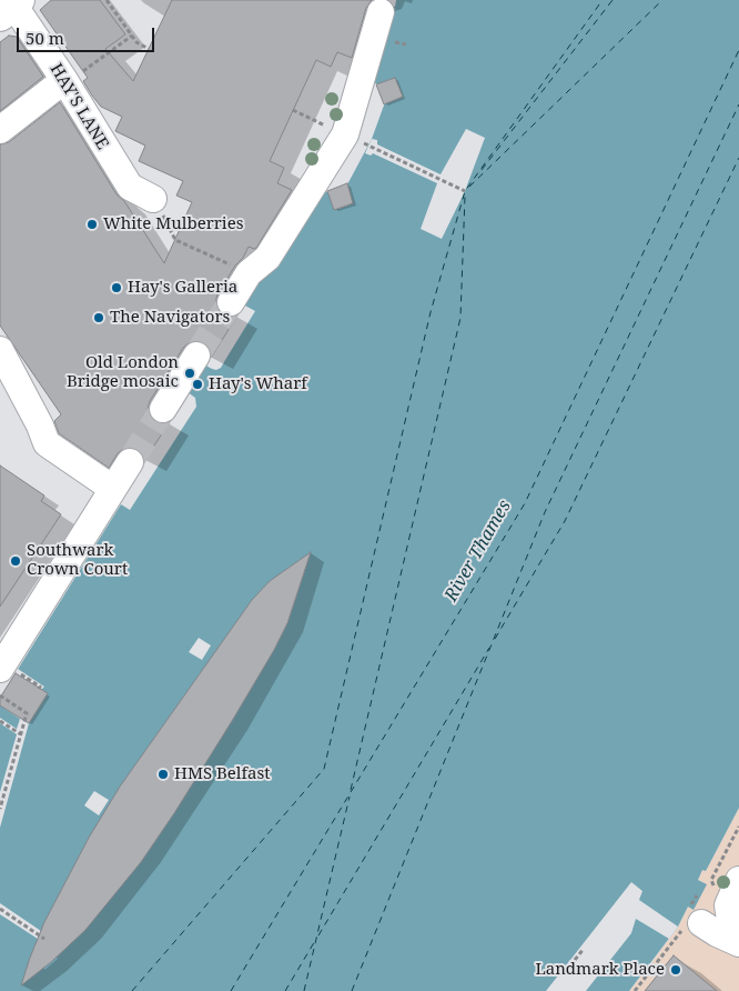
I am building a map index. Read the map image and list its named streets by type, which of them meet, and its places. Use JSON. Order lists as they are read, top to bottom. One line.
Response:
{"streets":{"street":["HAY'S LANE"]},"water":["River Thames"],"places":["White Mulberries","Hay's Galleria","The Navigators","Old London Bridge mosaic","Hay's Wharf","Southwark Crown Court","HMS Belfast","Landmark Place"],"scale_bar":"50 m"}
